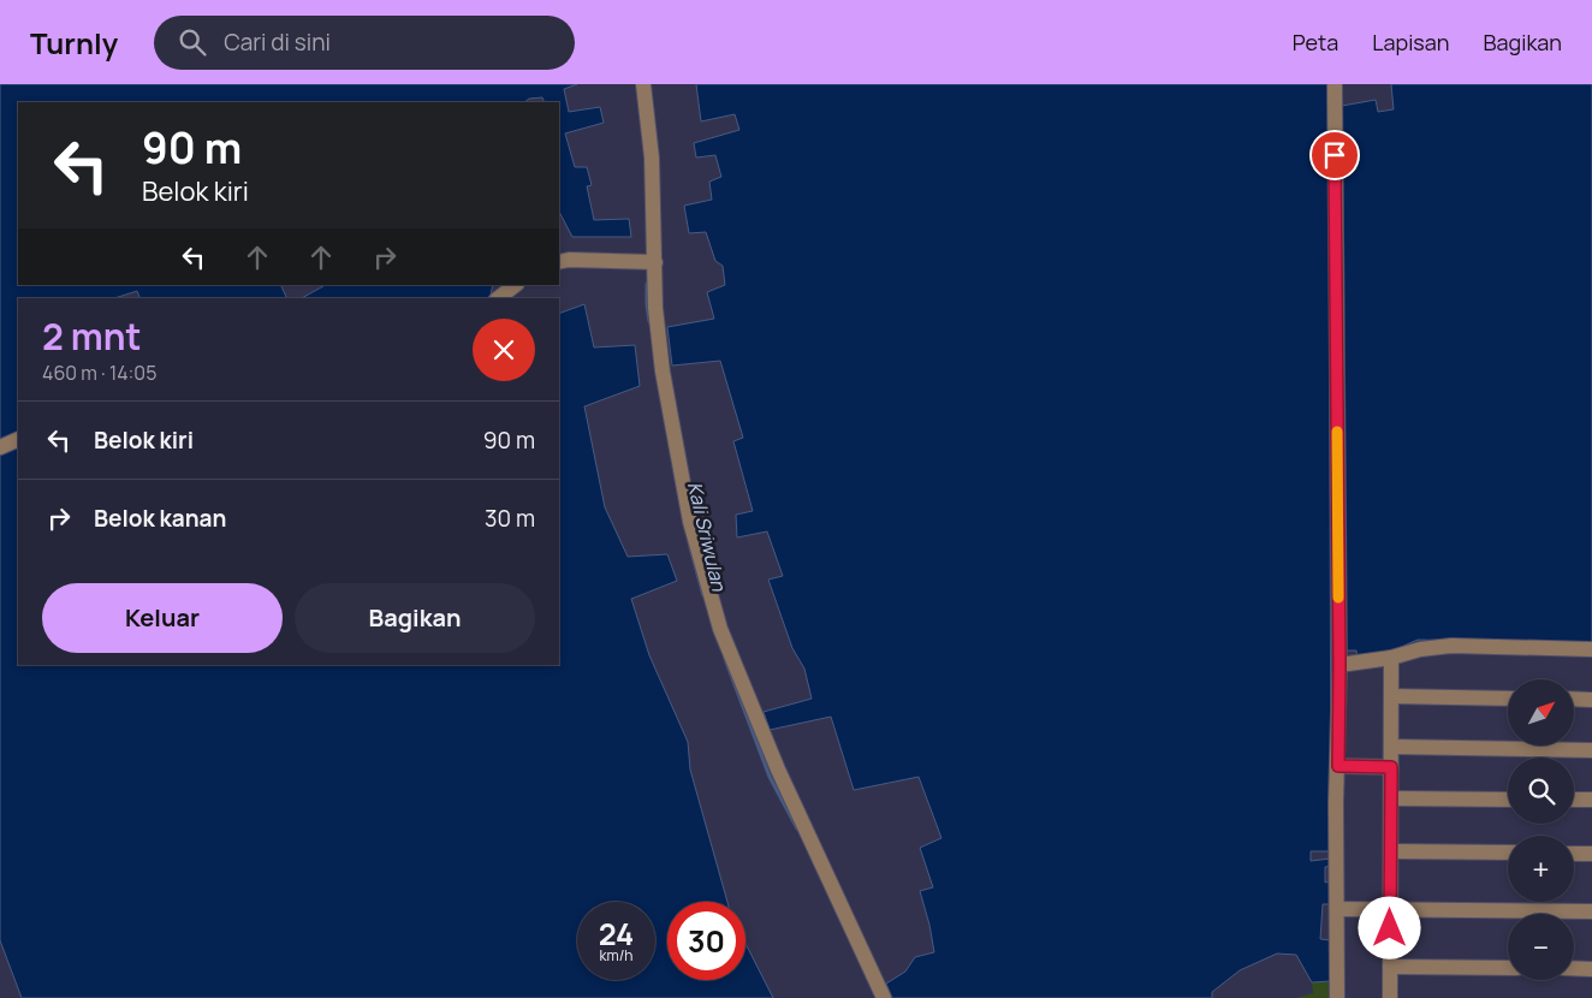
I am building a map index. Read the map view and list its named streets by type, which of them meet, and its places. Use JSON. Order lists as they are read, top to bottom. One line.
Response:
{"water":["Kali Sriwulan"],"north":"top right","page":{"header":"Turnly","search":"Cari di sini","nav":["Peta","Lapisan","Bagikan"],"turn":["90 m","Belok kiri"],"heading":["2 mnt","460 m · 14:05"],"list":[{"name":"Belok kiri","value":"90 m"},{"name":"Belok kanan","value":"30 m"}],"buttons":["Keluar","Bagikan"],"map_buttons":["+","−"],"speed":"24 km/h","limit":"30"}}
